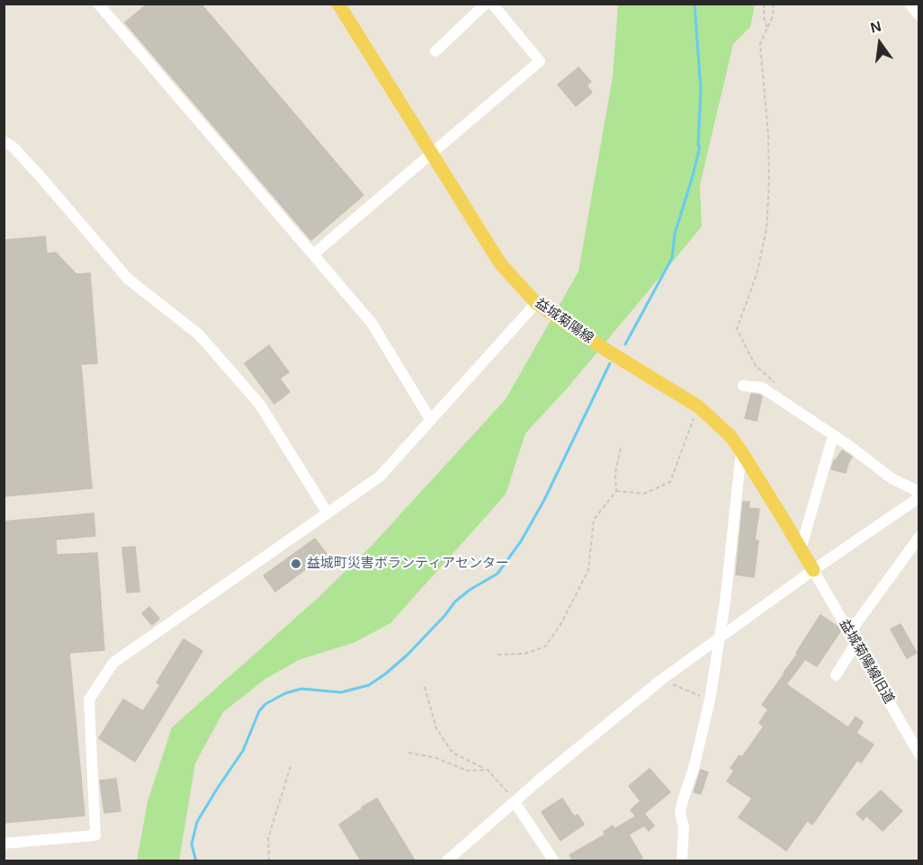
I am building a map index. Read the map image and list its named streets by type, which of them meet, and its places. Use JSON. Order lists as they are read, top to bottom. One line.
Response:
{"streets":{"main road":["益城菊陽線"],"street":["益城菊陽線旧道"]},"crossings":[["益城菊陽線","益城菊陽線旧道"]],"places":["益城町災害ボランティアセンター"],"north":"top"}
